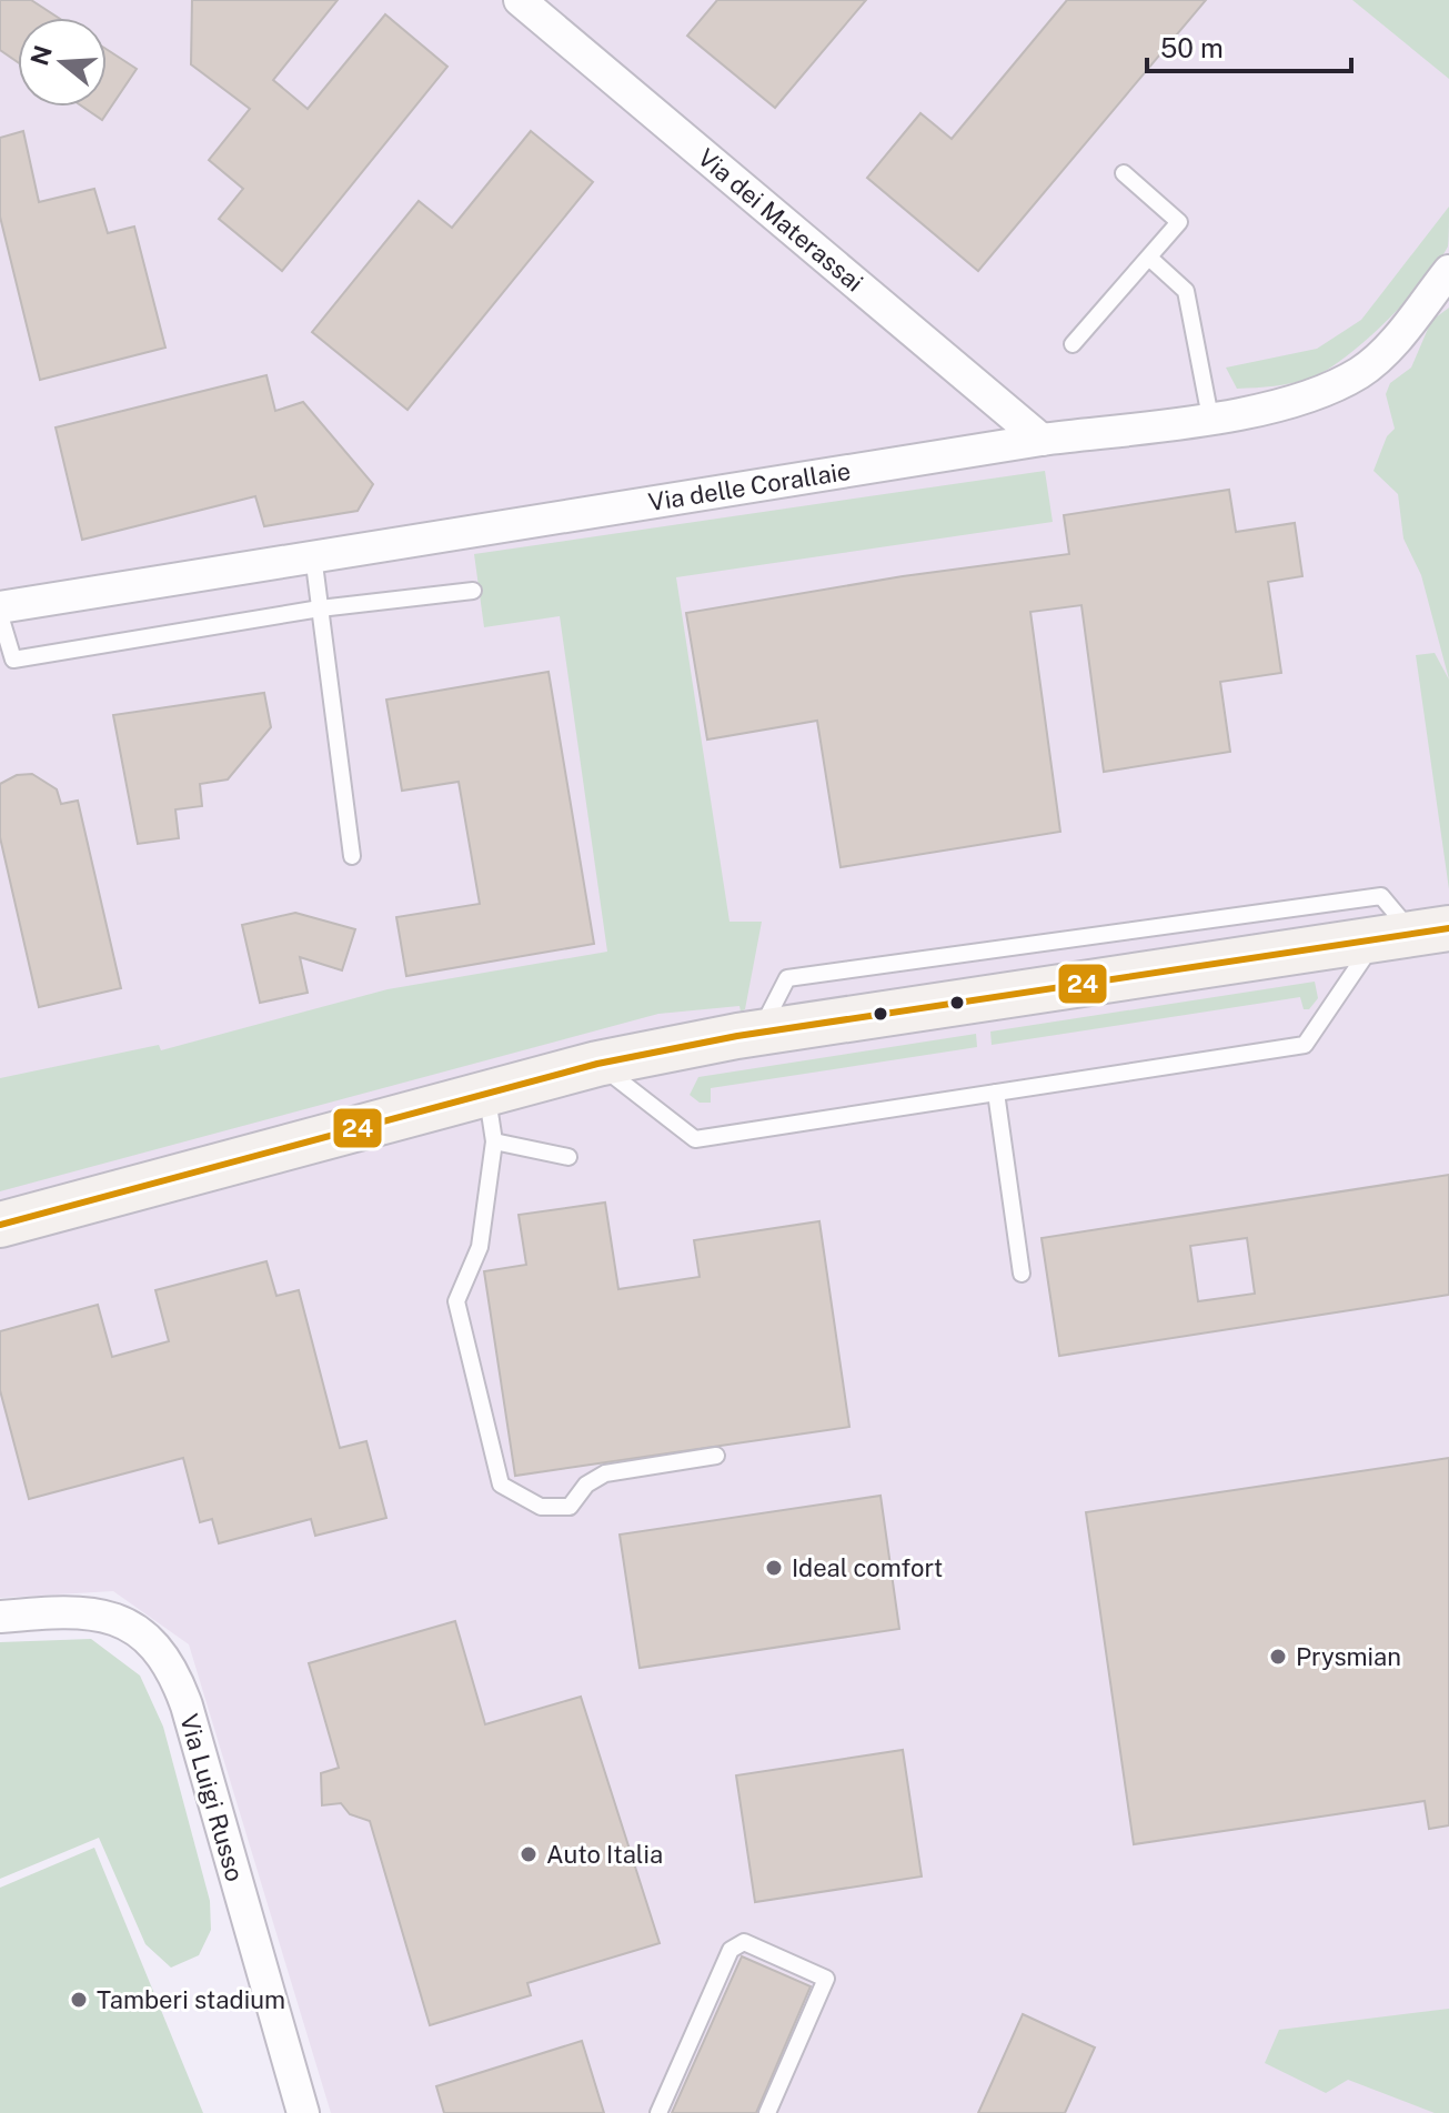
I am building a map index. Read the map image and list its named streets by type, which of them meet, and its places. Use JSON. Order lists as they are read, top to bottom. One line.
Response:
{"streets":{"street":["Via dei Materassai","Via delle Corallaie","Via Luigi Russo"]},"crossings":[["Via dei Materassai","Via delle Corallaie"]],"places":["Ideal comfort","Prysmian","Auto Italia","Tamberi stadium"],"lines":["transit line 24"],"scale_bar":"50 m","north":"left"}
